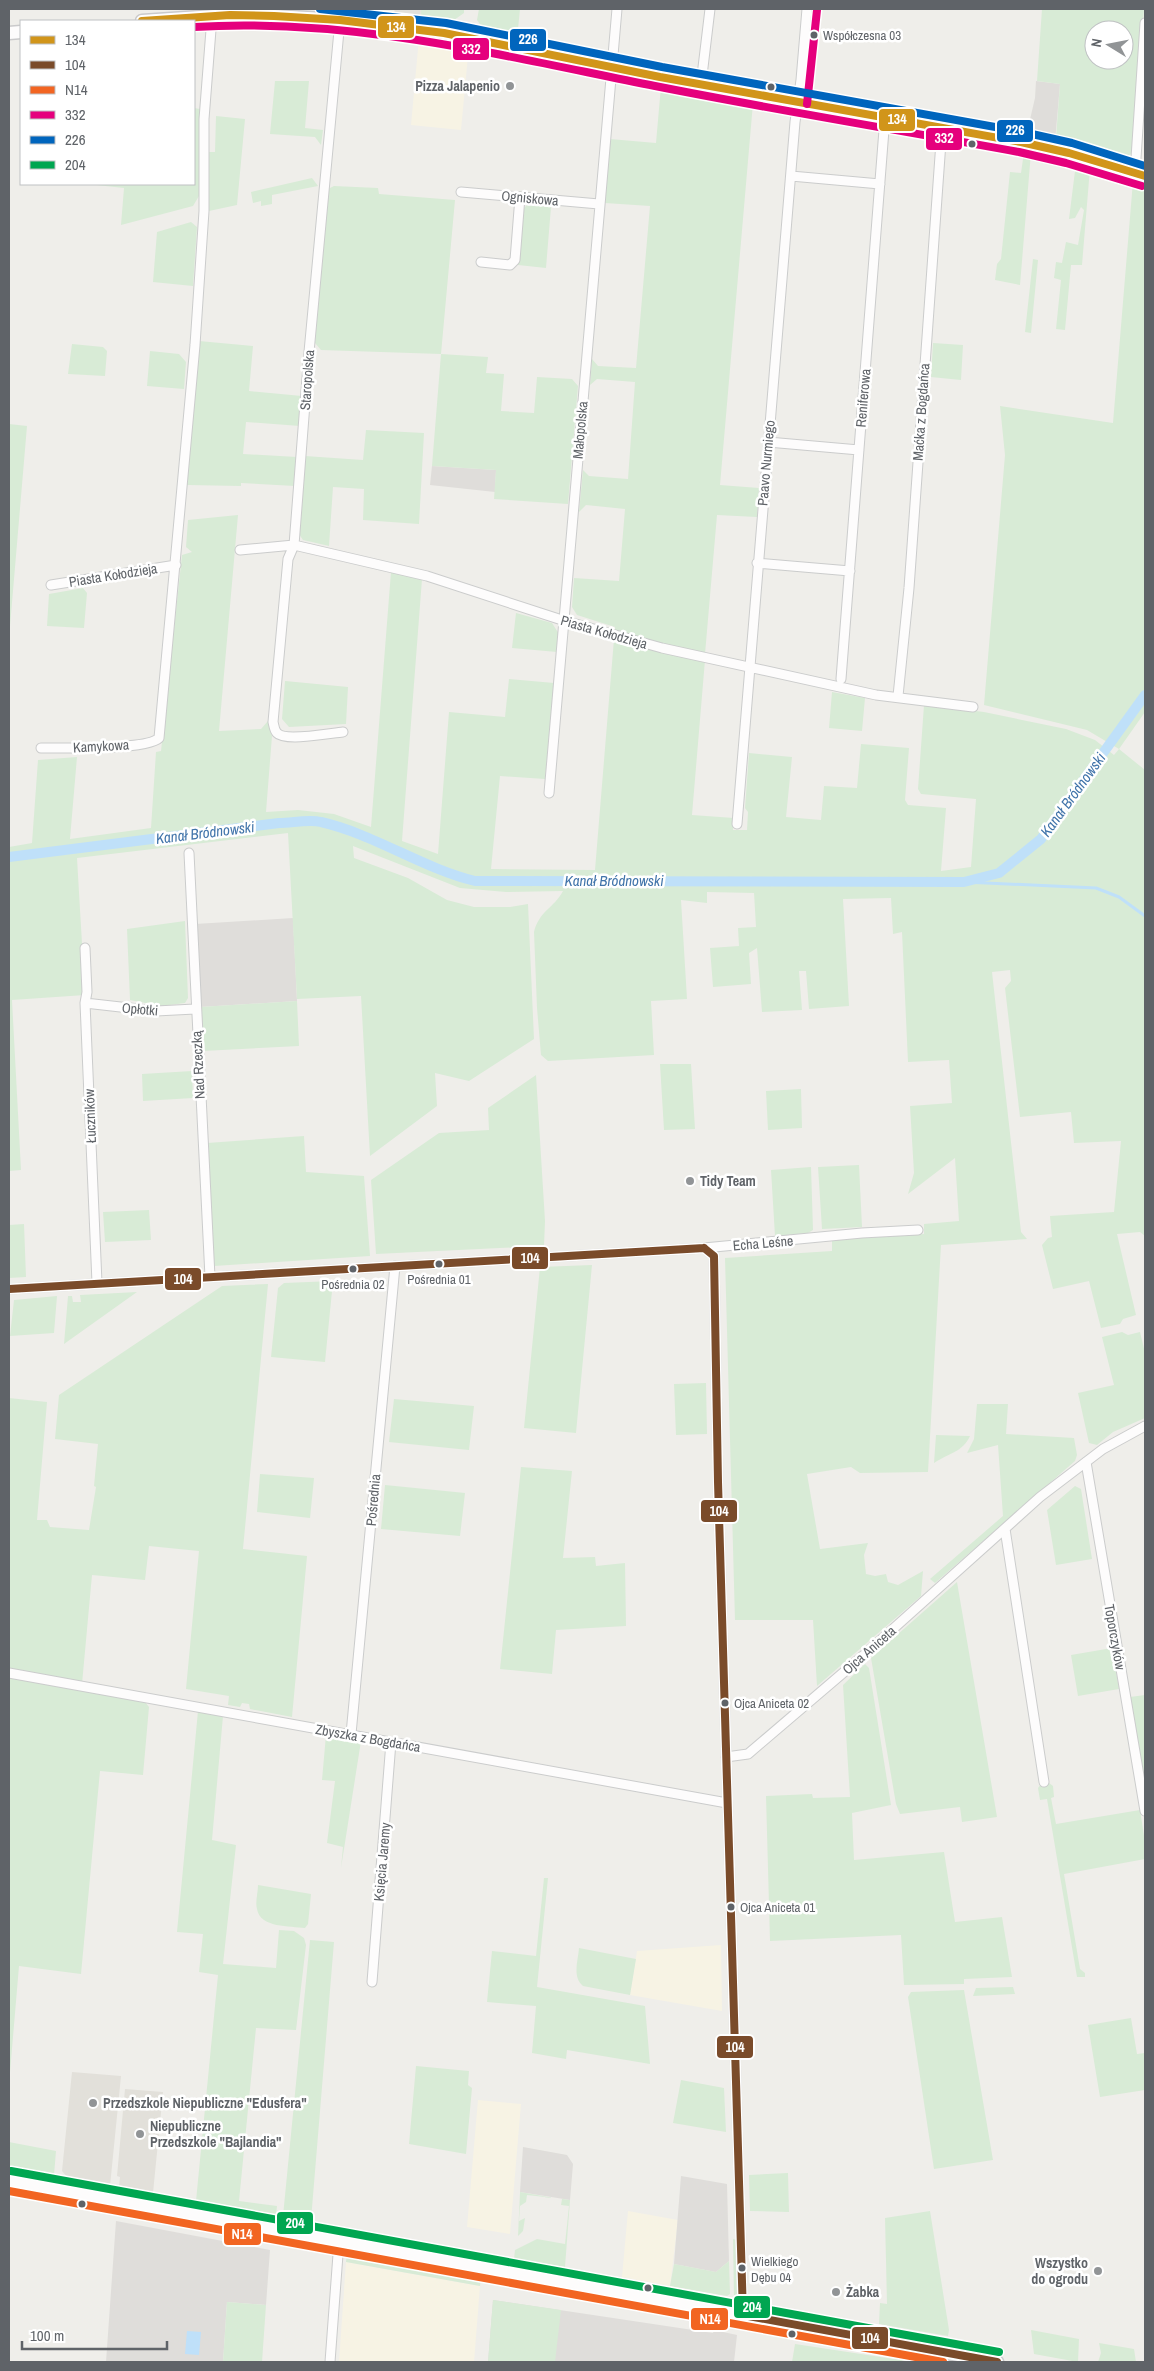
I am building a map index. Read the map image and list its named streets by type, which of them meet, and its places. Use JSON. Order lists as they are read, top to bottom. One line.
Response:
{"streets":{"street":["Ogniskowa","Staropolska","Reniferowa","Maćka z Bogdańca","Małopolska","Paavo Nurmiego","Piasta Kołodzieja","Kamykowa","Opłotki","Nad Rzeczką","Łuczników","Echa Leśne","Pośrednia","Toporczyków","Ojca Aniceta","Zbyszka z Bogdańca","Księcia Jaremy"]},"crossings":[["Ogniskowa","Małopolska"],["Staropolska","Piasta Kołodzieja"],["Maćka z Bogdańca","Piasta Kołodzieja"],["Małopolska","Piasta Kołodzieja"],["Paavo Nurmiego","Piasta Kołodzieja"],["Piasta Kołodzieja","Kamykowa"],["Opłotki","Nad Rzeczką"],["Opłotki","Łuczników"],["Nad Rzeczką","Echa Leśne"],["Łuczników","Echa Leśne"],["Echa Leśne","Pośrednia"],["Pośrednia","Zbyszka z Bogdańca"],["Toporczyków","Ojca Aniceta"],["Zbyszka z Bogdańca","Księcia Jaremy"]],"water":["Kanał Bródnowski"],"places":["Współczesna 03","Pizza Jalapenio","Tidy Team","Pośrednia 01","Pośrednia 02","Ojca Aniceta 02","Ojca Aniceta 01","Przedszkole Niepubliczne \"Edusfera\"","Niepubliczne Przedszkole \"Bajlandia\"","Wielkiego Dębu 04","Wszystko do ogrodu","Żabka"],"lines":["transit line 226","transit line 332","transit line 134","transit line 104","transit line 204","transit line N14"],"legend":["134","104","N14","332","226","204"],"scale_bar":"100 m","north":"left"}
